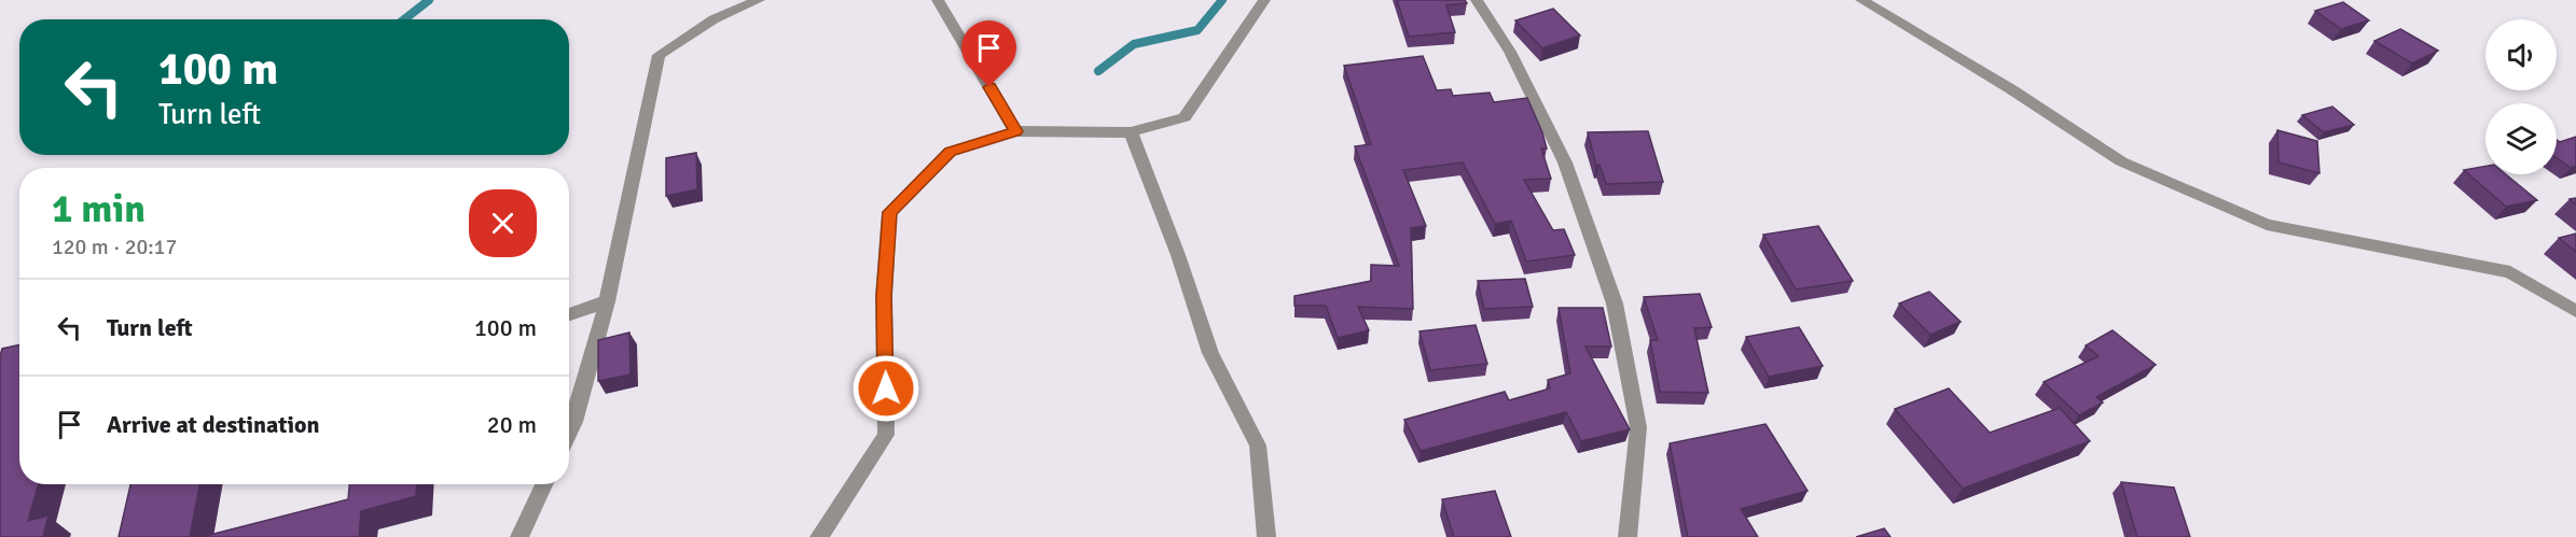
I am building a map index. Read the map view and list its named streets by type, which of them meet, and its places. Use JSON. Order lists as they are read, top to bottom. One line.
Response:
{"page":{"turn":["100 m","Turn left"],"heading":["1 min","120 m · 20:17"],"list":[{"name":"Turn left","value":"100 m"},{"name":"Arrive at destination","value":"20 m"}]}}
